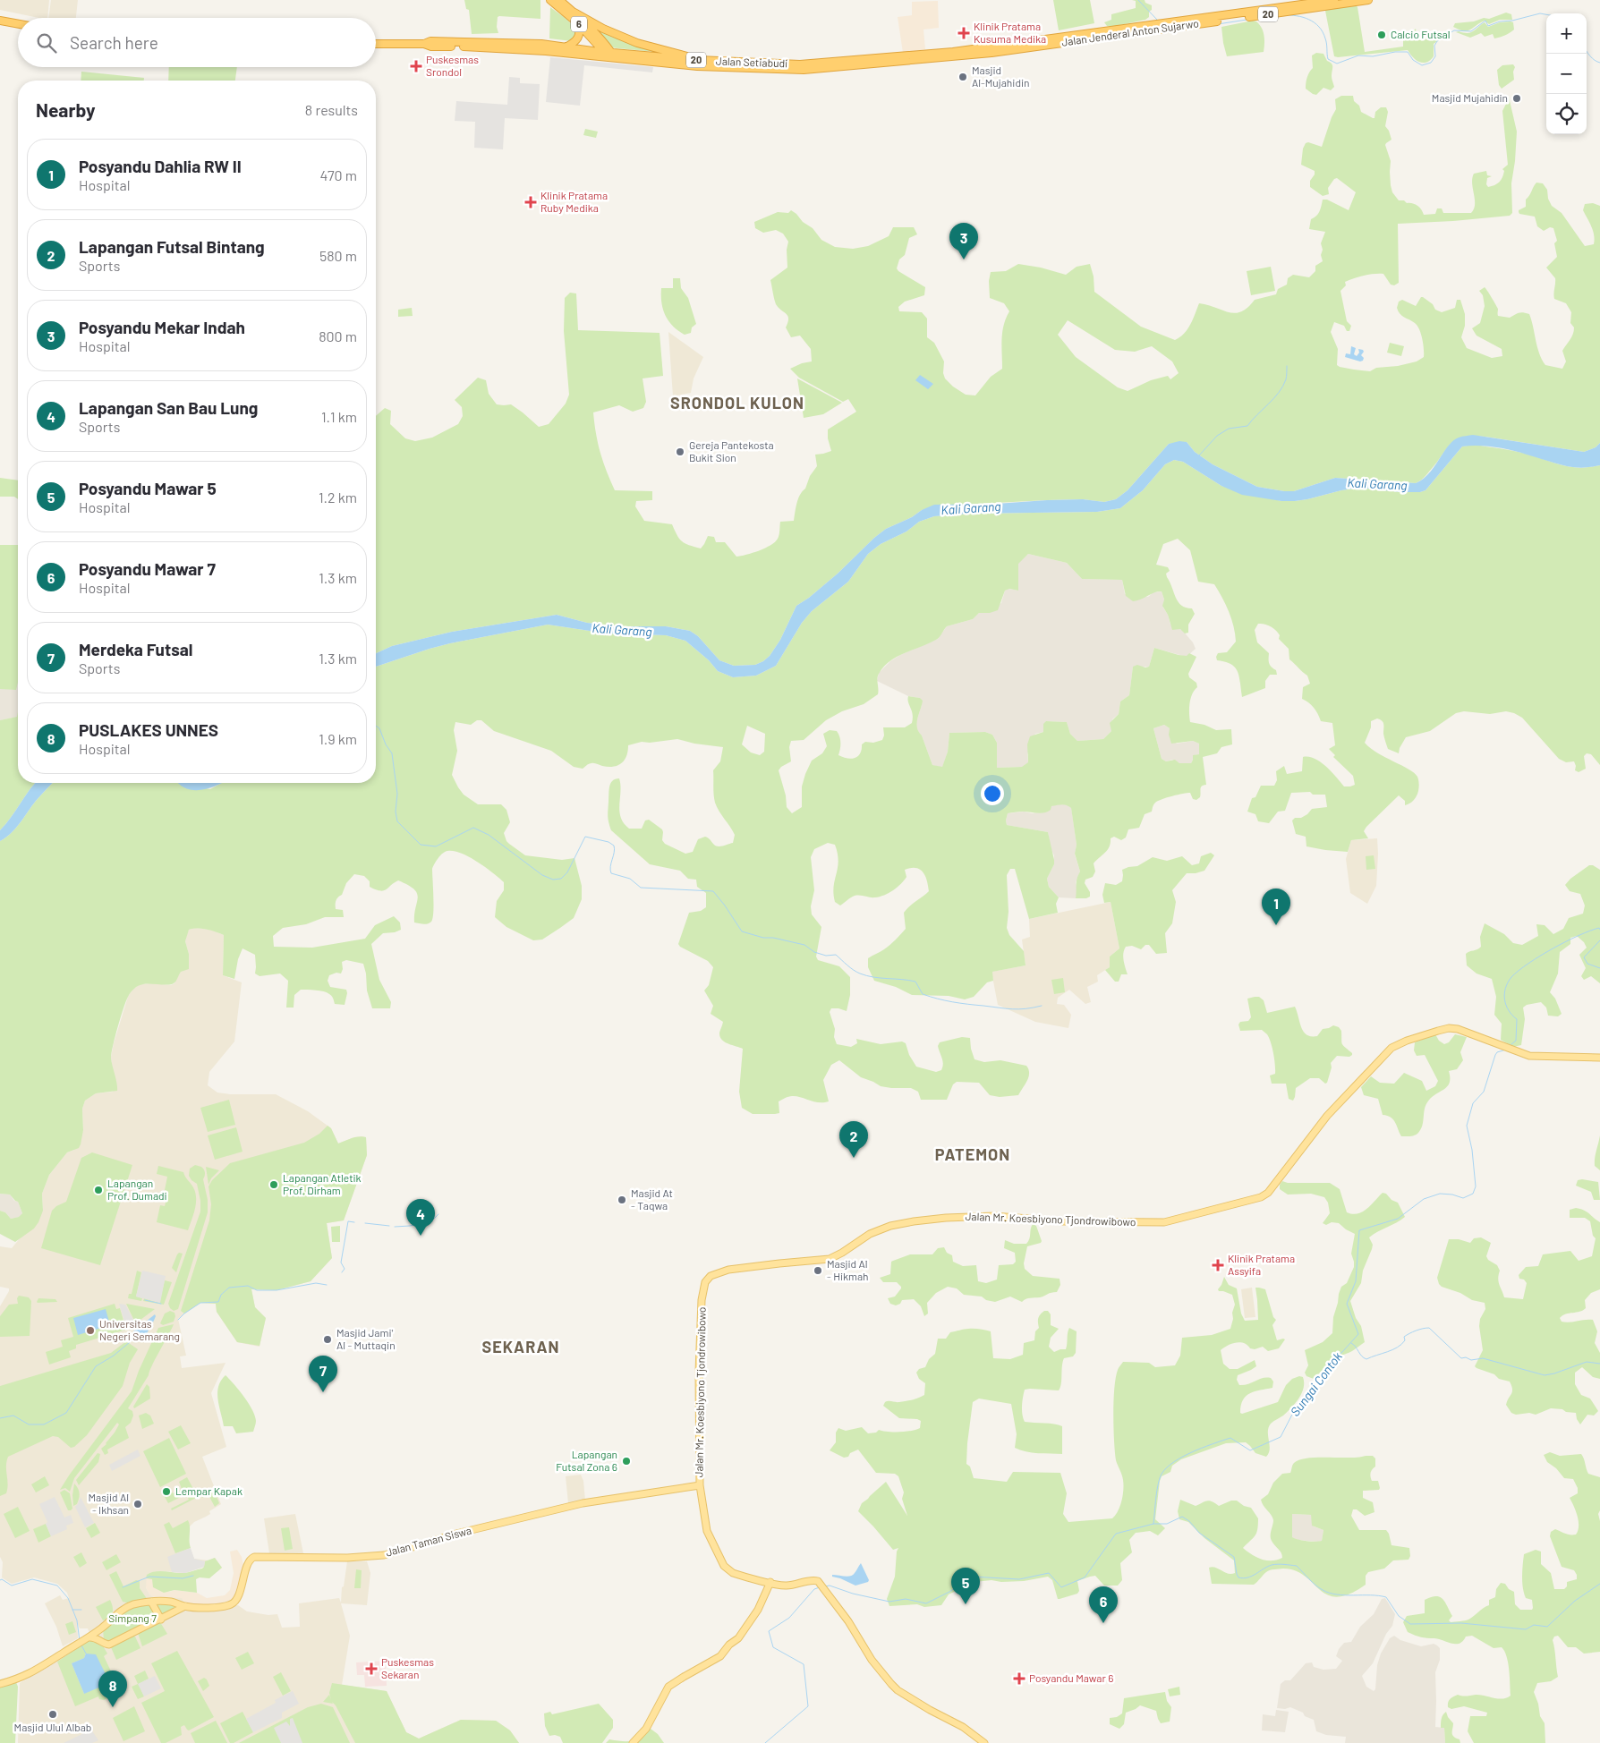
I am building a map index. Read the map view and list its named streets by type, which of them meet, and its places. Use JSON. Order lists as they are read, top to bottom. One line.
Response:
{"streets":{"highway":["20","6","Jalan Jenderal Anton Sujarwo","Jalan Setiabudi"],"main road":["Jalan Mr. Koesbiyono Tjondrowibowo","Jalan Taman Siswa"]},"crossings":[["6","Jalan Setiabudi"],["Jalan Jenderal Anton Sujarwo","Jalan Setiabudi"],["Jalan Mr. Koesbiyono Tjondrowibowo","Jalan Taman Siswa"]],"districts":["SRONDOL KULON","PATEMON","SEKARAN"],"water":["Kali Garang","Sungai Contok"],"parks":["Simpang 7"],"places":{"health":["Klinik Pratama Kusuma Medika","Puskesmas Srondol","Klinik Pratama Ruby Medika","Klinik Pratama Assyifa","Puskesmas Sekaran","Posyandu Mawar 6"],"other":["Calcio Futsal","Masjid Al-Mujahidin","Masjid Mujahidin","Gereja Pantekosta Bukit Sion","Lapangan Atletik Prof. Dirham","Lapangan Prof. Dumadi","Masjid At - Taqwa","Masjid Al - Hikmah","Universitas Negeri Semarang","Masjid Jami' Al - Muttaqin","Lapangan Futsal Zona 6","Lempar Kapak","Masjid Al - Ikhsan","Masjid Ulul Albab"]},"page":{"map_buttons":["+","−"],"search":"Search here","heading":["Nearby","8 results"],"list":[{"mark":"1","name":"Posyandu Dahlia RW II","note":"Hospital","value":"470 m"},{"mark":"2","name":"Lapangan Futsal Bintang","note":"Sports","value":"580 m"},{"mark":"3","name":"Posyandu Mekar Indah","note":"Hospital","value":"800 m"},{"mark":"4","name":"Lapangan San Bau Lung","note":"Sports","value":"1.1 km"},{"mark":"5","name":"Posyandu Mawar 5","note":"Hospital","value":"1.2 km"},{"mark":"6","name":"Posyandu Mawar 7","note":"Hospital","value":"1.3 km"},{"mark":"7","name":"Merdeka Futsal","note":"Sports","value":"1.3 km"},{"mark":"8","name":"PUSLAKES UNNES","note":"Hospital","value":"1.9 km"}],"pins":["3","1","2","4","7","5","6","8"]}}
